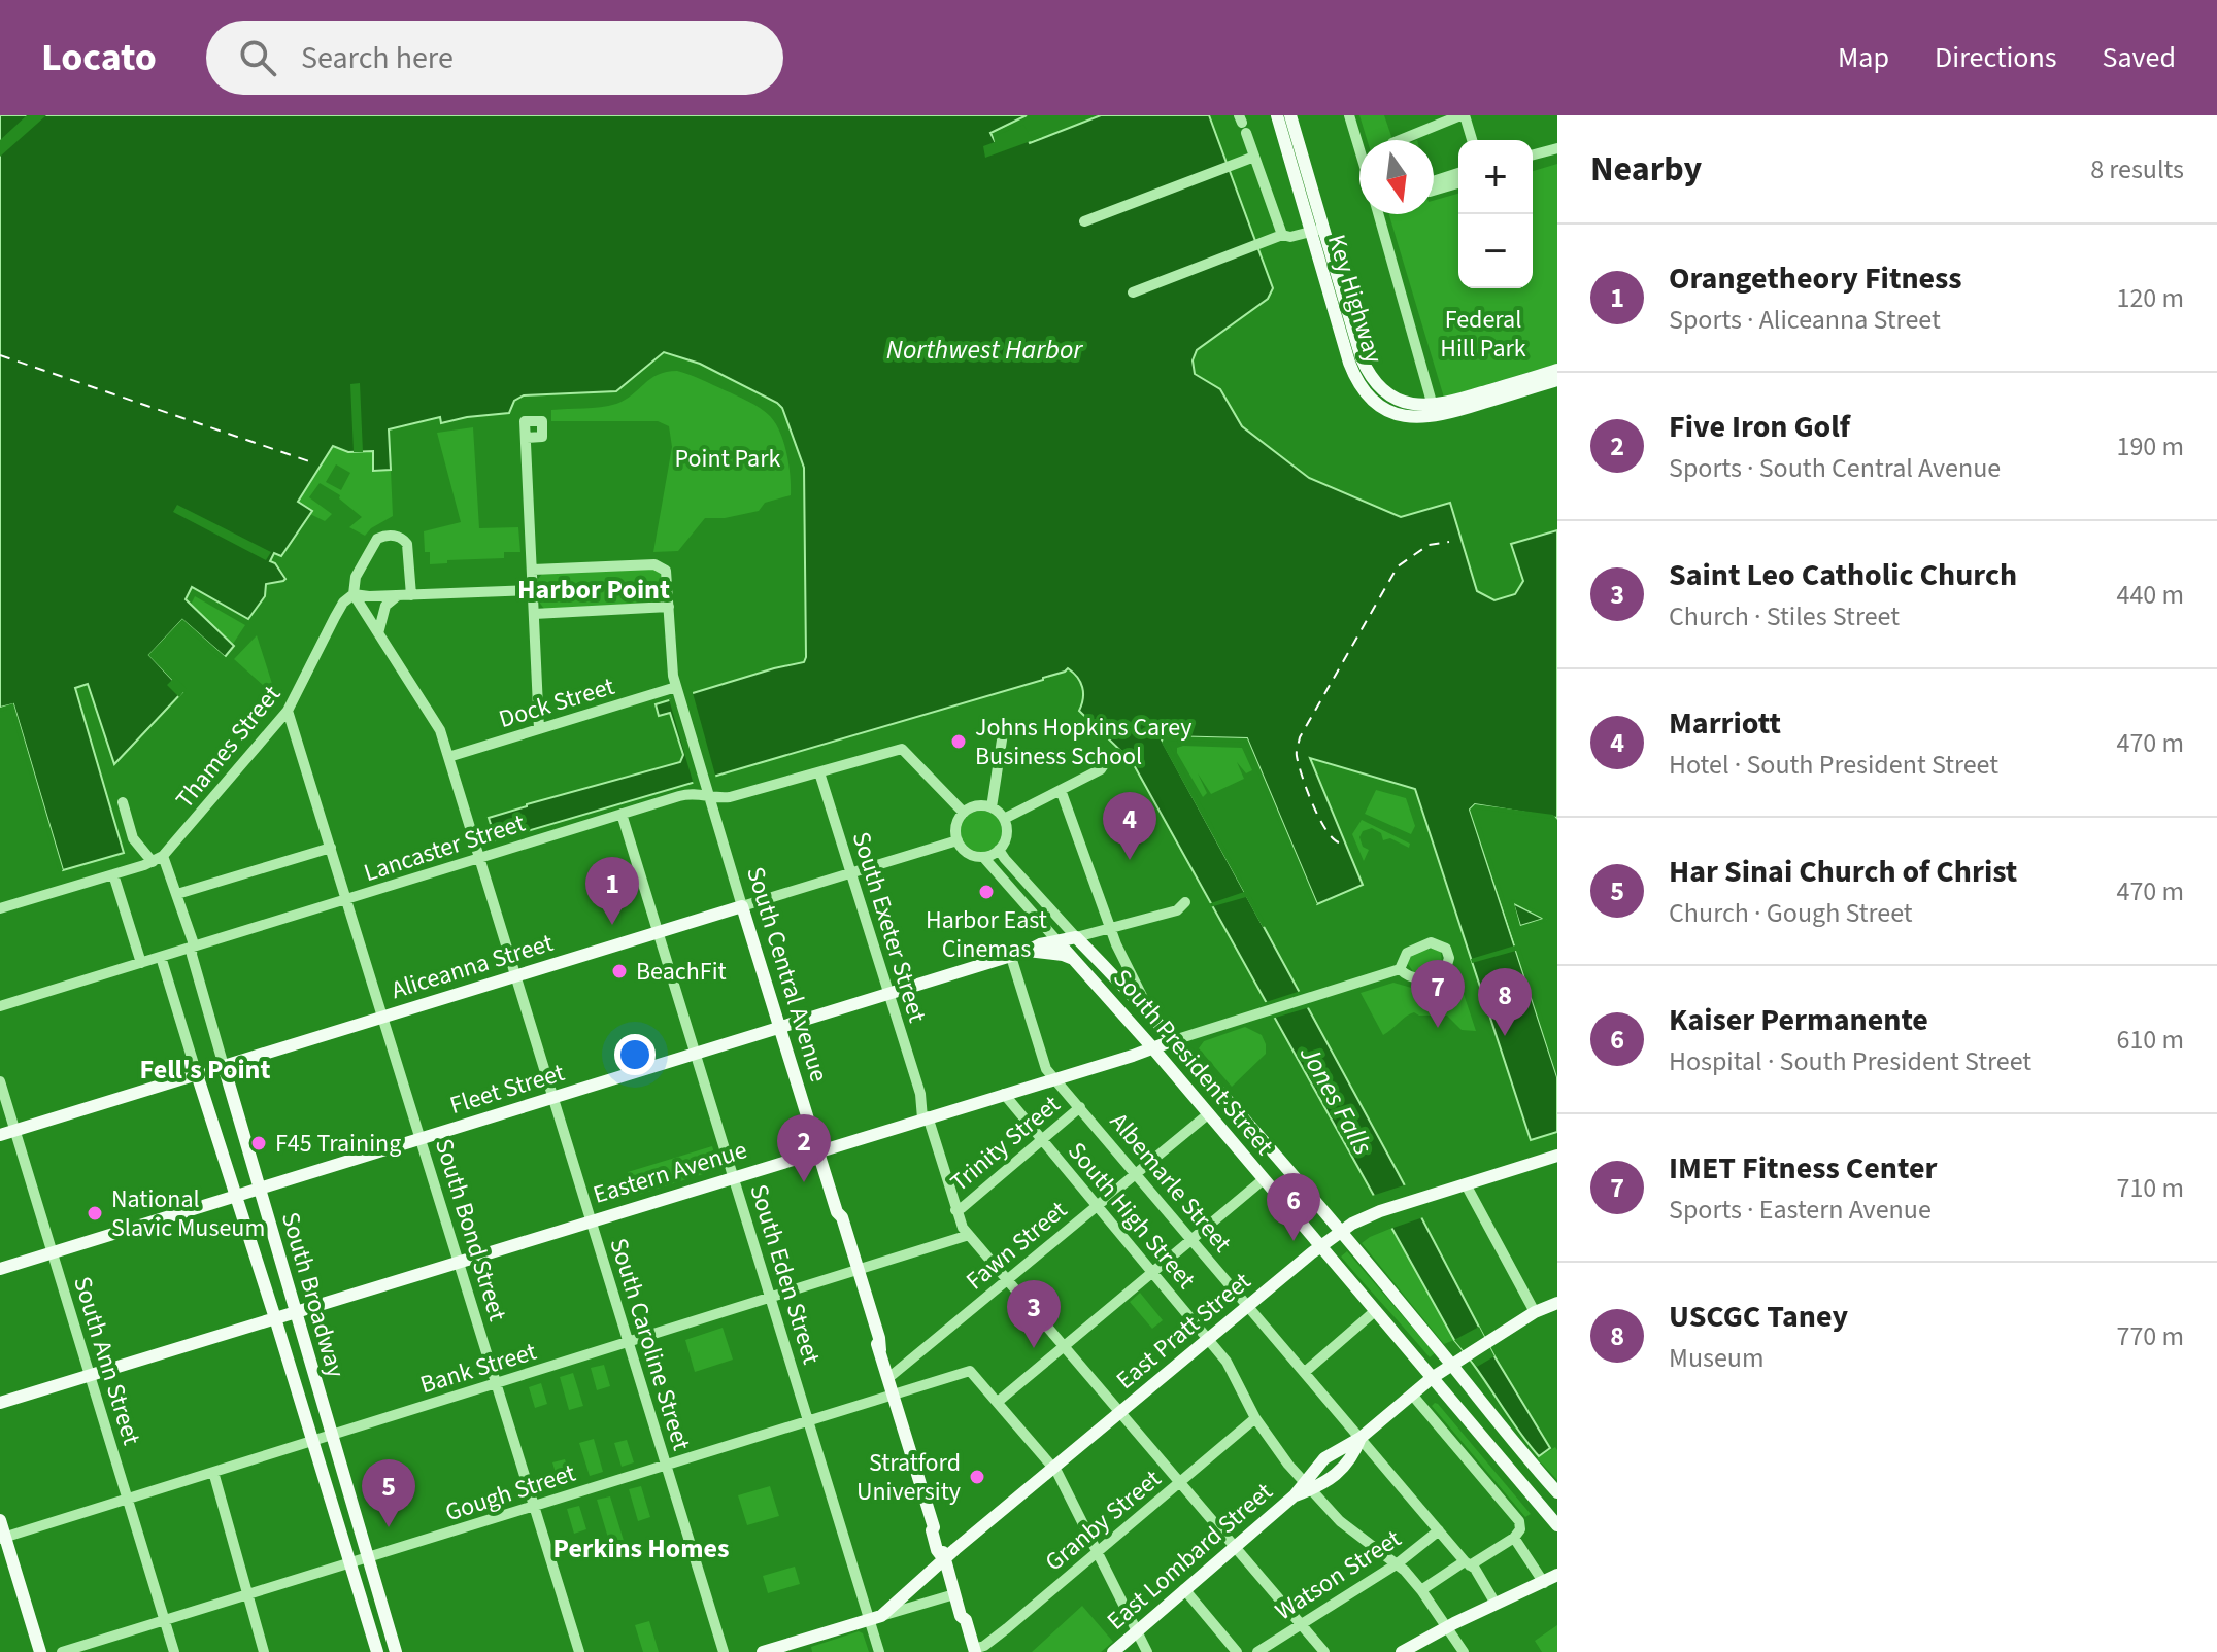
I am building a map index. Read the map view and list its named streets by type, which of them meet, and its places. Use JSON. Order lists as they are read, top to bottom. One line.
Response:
{"streets":{"main road":["Key Highway","Aliceanna Street","South Central Avenue","South President Street","Fleet Street","Eastern Avenue","South Broadway","East Pratt Street","East Lombard Street"],"street":["Dock Street","Thames Street","Lancaster Street","South Exeter Street","Trinity Street","Albemarle Street","South High Street","South Bond Street","Fawn Street","South Eden Street","South Caroline Street","South Ann Street","Bank Street","Gough Street","Granby Street","Watson Street"]},"crossings":[["Dock Street","South Central Avenue"],["Dock Street","South Caroline Street"],["Thames Street","South Bond Street"],["Thames Street","South Broadway"],["Thames Street","South Caroline Street"],["Lancaster Street","South Exeter Street"],["Lancaster Street","Aliceanna Street"],["Lancaster Street","South Central Avenue"],["Lancaster Street","South President Street"],["Lancaster Street","South Bond Street"],["Lancaster Street","South Eden Street"],["Lancaster Street","South Broadway"],["Lancaster Street","South Caroline Street"],["South Exeter Street","Aliceanna Street"],["South Exeter Street","Fleet Street"],["South Exeter Street","Trinity Street"],["South Exeter Street","Eastern Avenue"],["South Exeter Street","Fawn Street"],["South Exeter Street","East Pratt Street"],["South Exeter Street","Bank Street"],["South Exeter Street","Granby Street"],["South Exeter Street","East Lombard Street"],["South Exeter Street","Watson Street"],["Aliceanna Street","South Central Avenue"],["Aliceanna Street","South President Street"],["Aliceanna Street","South Bond Street"],["Aliceanna Street","South Eden Street"],["Aliceanna Street","South Broadway"],["Aliceanna Street","South Caroline Street"],["Aliceanna Street","South Ann Street"],["South Central Avenue","Fleet Street"],["South Central Avenue","Eastern Avenue"],["South Central Avenue","Fawn Street"],["South Central Avenue","East Pratt Street"],["South Central Avenue","Bank Street"],["South Central Avenue","Gough Street"],["South Central Avenue","Granby Street"],["South President Street","Fleet Street"],["South President Street","Eastern Avenue"],["South President Street","Fawn Street"],["South President Street","East Pratt Street"],["South President Street","East Lombard Street"],["Fleet Street","Albemarle Street"],["Fleet Street","South Bond Street"],["Fleet Street","South Eden Street"],["Fleet Street","South Broadway"],["Fleet Street","South Caroline Street"],["Fleet Street","South Ann Street"],["Trinity Street","Albemarle Street"],["Trinity Street","South High Street"],["Eastern Avenue","Albemarle Street"],["Eastern Avenue","South High Street"],["Eastern Avenue","South Bond Street"],["Eastern Avenue","South Eden Street"],["Eastern Avenue","South Broadway"],["Eastern Avenue","South Caroline Street"],["Eastern Avenue","South Ann Street"],["Albemarle Street","Fawn Street"],["Albemarle Street","East Pratt Street"],["Albemarle Street","East Lombard Street"],["Albemarle Street","Watson Street"],["South High Street","Fawn Street"],["South High Street","East Pratt Street"],["South High Street","Granby Street"],["South High Street","East Lombard Street"],["South High Street","Watson Street"],["South Bond Street","Bank Street"],["South Bond Street","Gough Street"],["South Eden Street","East Pratt Street"],["South Eden Street","Bank Street"],["South Eden Street","Gough Street"],["South Broadway","Bank Street"],["South Broadway","Gough Street"],["South Caroline Street","Bank Street"],["South Caroline Street","Gough Street"],["South Ann Street","Bank Street"],["South Ann Street","Gough Street"]],"districts":["Harbor Point","Fell's Point","Perkins Homes"],"water":["Northwest Harbor","Jones Falls"],"parks":["Federal Hill Park","Point Park"],"places":["Johns Hopkins Carey Business School","Harbor East Cinemas","BeachFit","F45 Training","National Slavic Museum","Stratford University"],"north":"bottom","page":{"header":"Locato","search":"Search here","nav":["Map","Directions","Saved"],"heading":["Nearby","8 results"],"map_buttons":["+","−"],"list":[{"mark":"1","name":"Orangetheory Fitness","note":"Sports · Aliceanna Street","value":"120 m"},{"mark":"2","name":"Five Iron Golf","note":"Sports · South Central Avenue","value":"190 m"},{"mark":"3","name":"Saint Leo Catholic Church","note":"Church · Stiles Street","value":"440 m"},{"mark":"4","name":"Marriott","note":"Hotel · South President Street","value":"470 m"},{"mark":"5","name":"Har Sinai Church of Christ","note":"Church · Gough Street","value":"470 m"},{"mark":"6","name":"Kaiser Permanente","note":"Hospital · South President Street","value":"610 m"},{"mark":"7","name":"IMET Fitness Center","note":"Sports · Eastern Avenue","value":"710 m"},{"mark":"8","name":"USCGC Taney","note":"Museum","value":"770 m"}],"pins":["4","1","7","8","2","6","3","5"]}}
